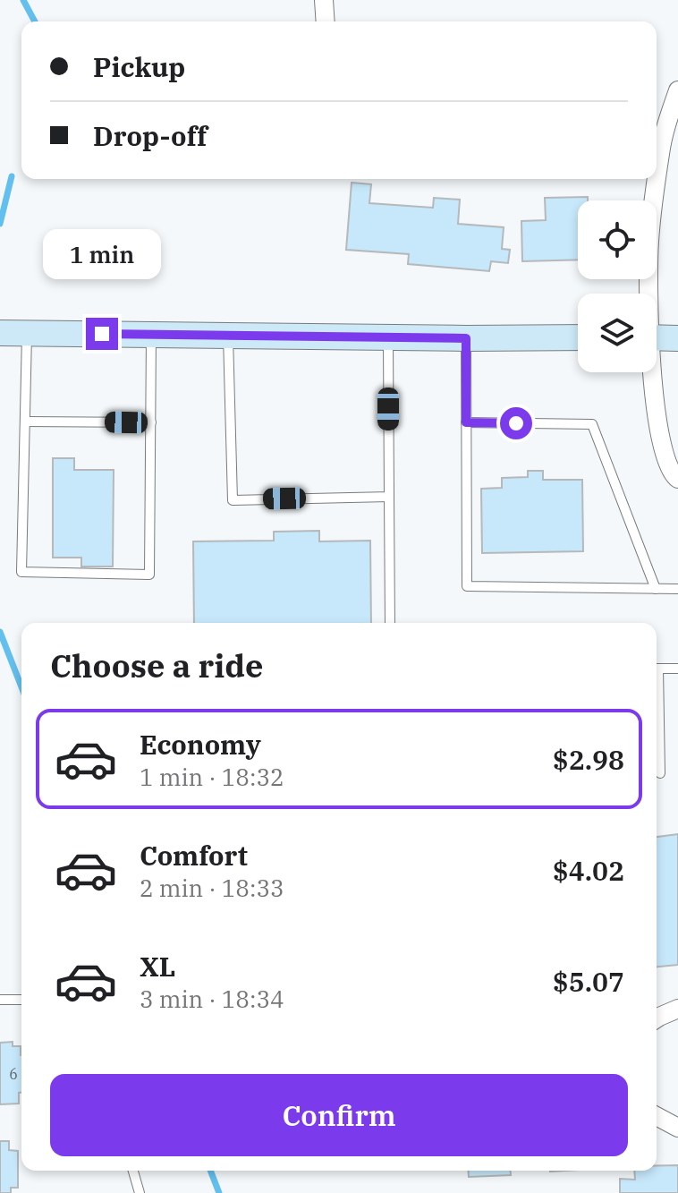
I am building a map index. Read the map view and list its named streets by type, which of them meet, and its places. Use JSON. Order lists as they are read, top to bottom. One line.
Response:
{"house_numbers":["6"],"page":{"banner":["Pickup","Drop-off"],"bubble":"1 min","heading":"Choose a ride","list":[{"name":"Economy","note":"1 min · 18:32","value":"$2.98"},{"name":"Comfort","note":"2 min · 18:33","value":"$4.02"},{"name":"XL","note":"3 min · 18:34","value":"$5.07"}],"buttons":"Confirm"}}
